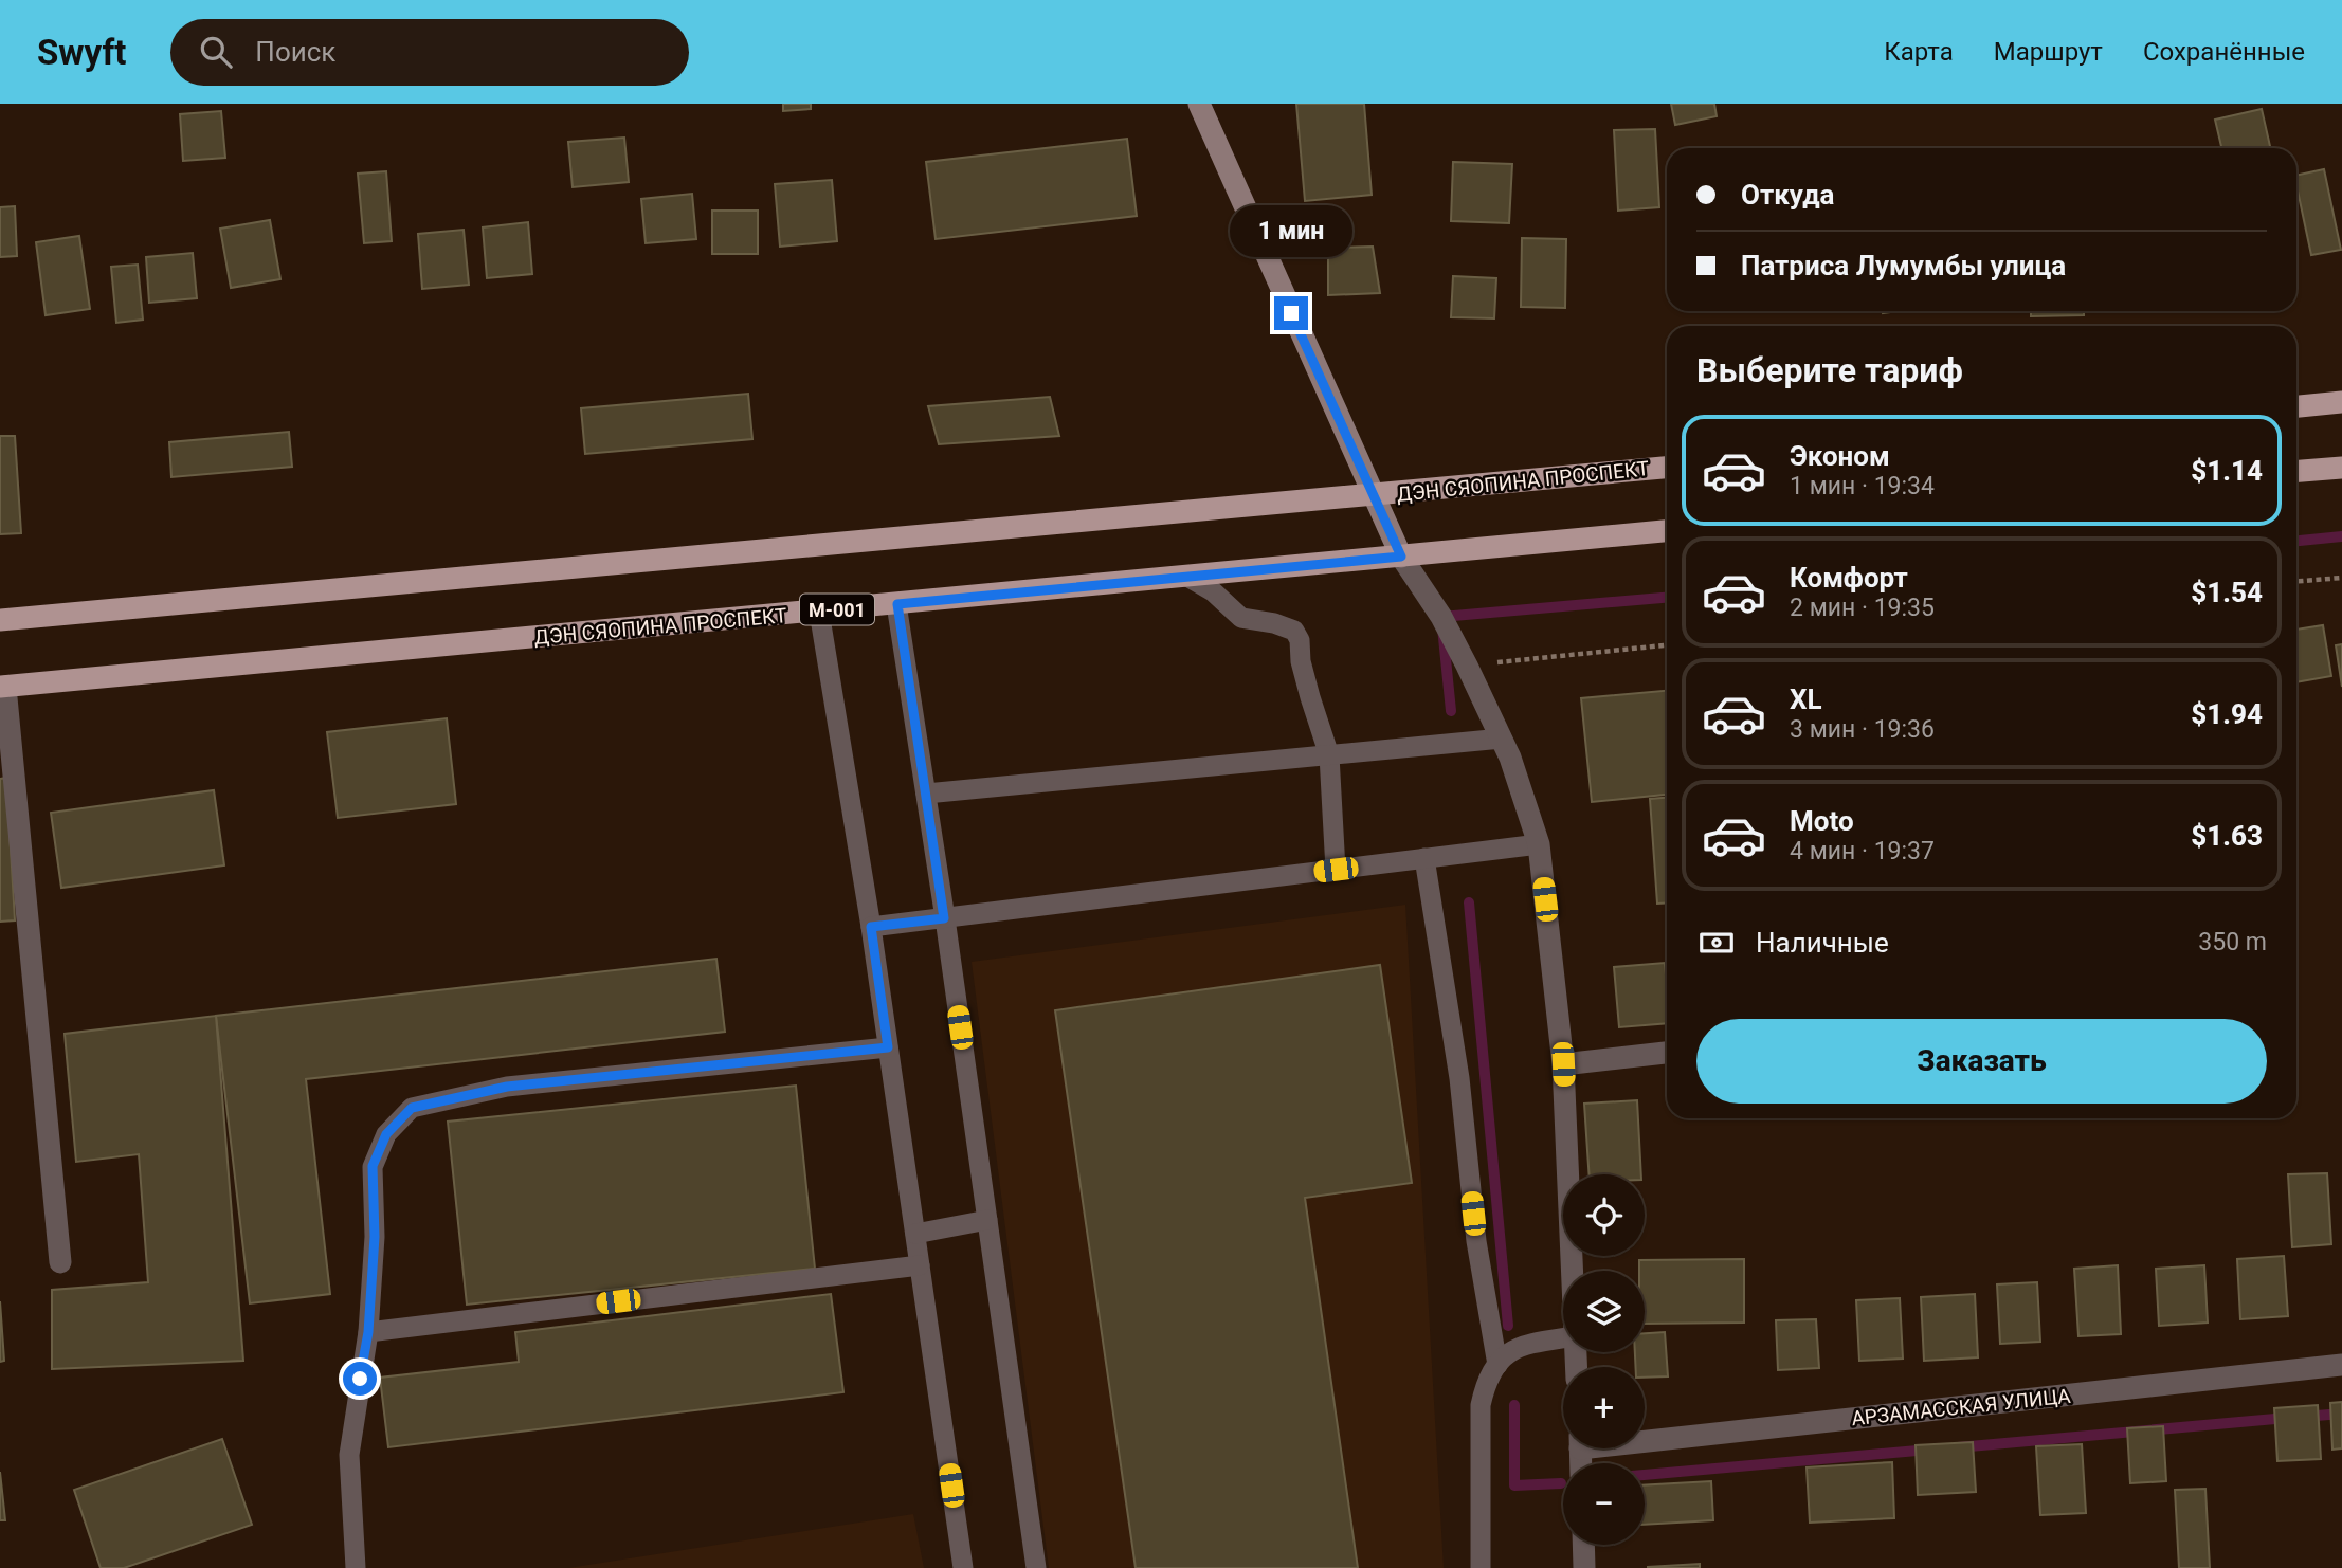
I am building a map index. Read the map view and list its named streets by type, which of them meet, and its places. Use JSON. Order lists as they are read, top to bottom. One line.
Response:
{"streets":{"main road":["ДЭН СЯОПИНА ПРОСПЕКТ","M-001"],"street":["АРЗАМАССКАЯ УЛИЦА"]},"page":{"header":"Swyft","search":"Поиск","nav":["Карта","Маршрут","Сохранённые"],"banner":["Откуда","Патриса Лумумбы улица"],"bubble":"1 мин","heading":"Выберите тариф","list":[{"name":"Эконом","note":"1 мин · 19:34","value":"$1.14"},{"name":"Комфорт","note":"2 мин · 19:35","value":"$1.54"},{"name":"XL","note":"3 мин · 19:36","value":"$1.94"},{"name":"Moto","note":"4 мин · 19:37","value":"$1.63"}],"pay":["Наличные","350 m"],"buttons":"Заказать","map_buttons":["+","−"]}}
